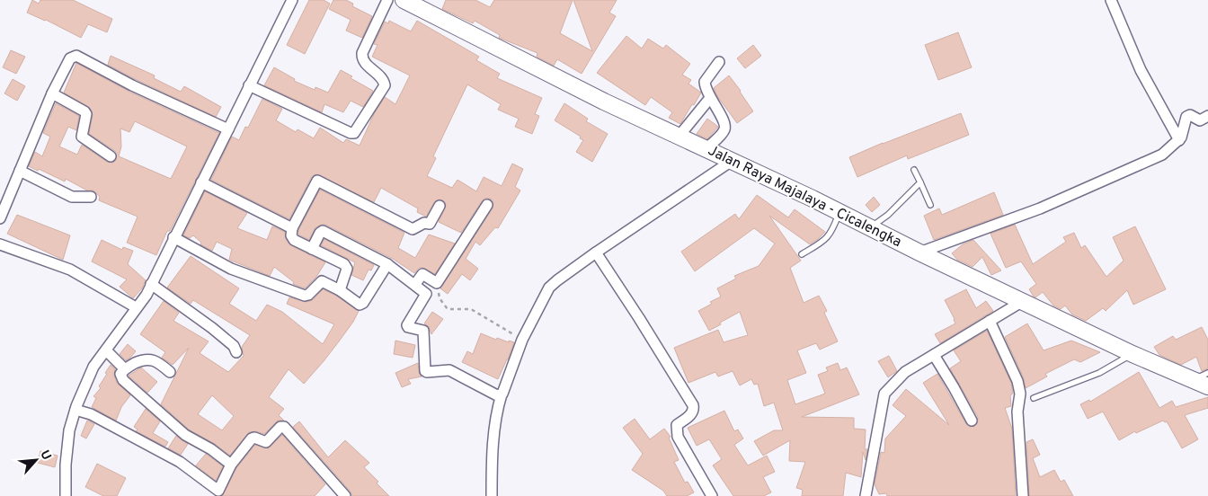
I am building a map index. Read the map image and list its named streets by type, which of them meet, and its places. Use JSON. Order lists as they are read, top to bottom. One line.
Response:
{"streets":{"main road":["Jalan Raya Majalaya - Cicalengka"]},"north":"top right"}
